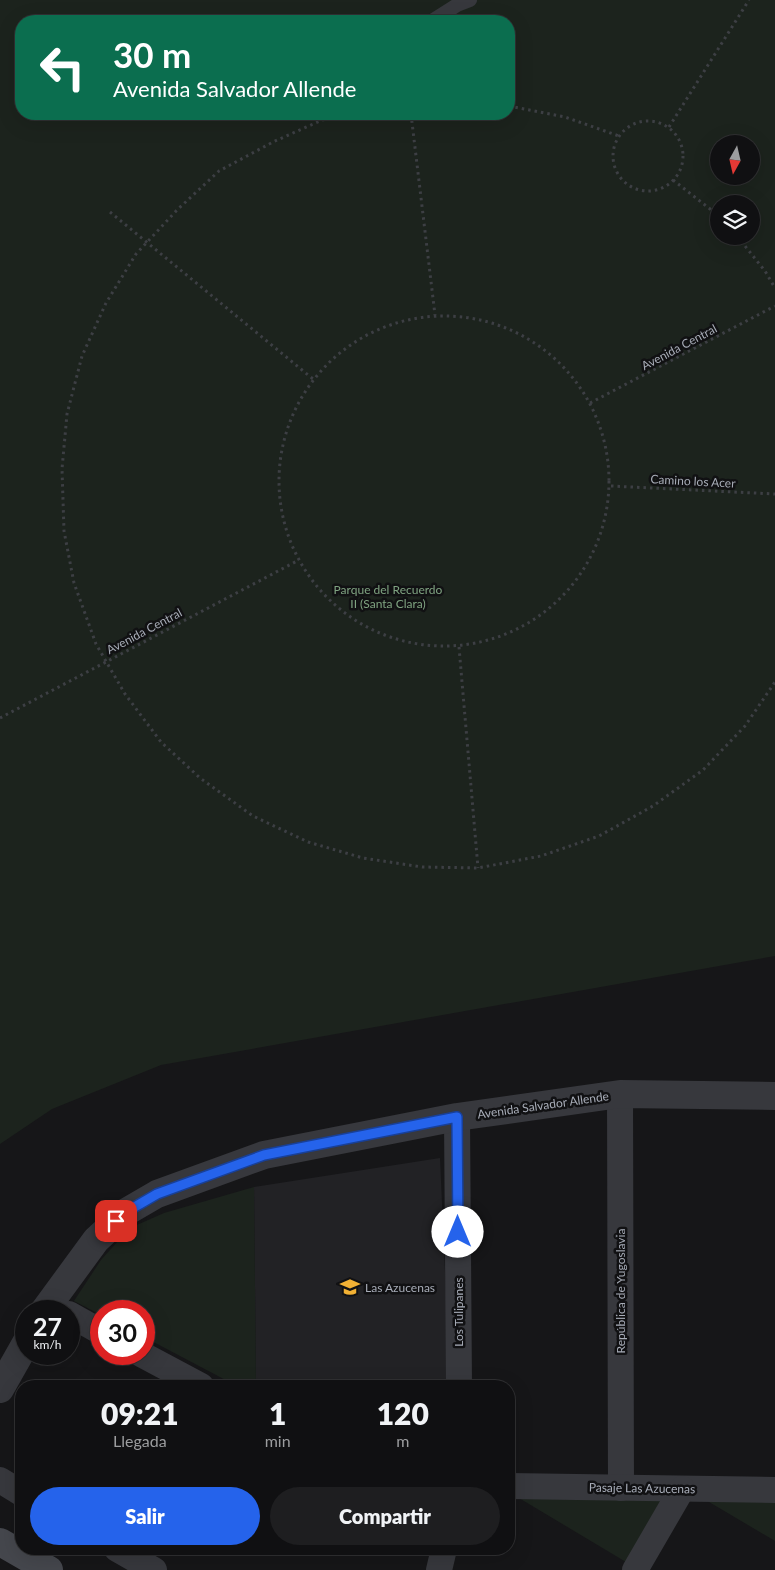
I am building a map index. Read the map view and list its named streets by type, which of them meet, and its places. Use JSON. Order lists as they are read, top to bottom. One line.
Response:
{"streets":{"street":["Avenida Salvador Allende","República de Yugoslavia","Los Tulipanes","Pasaje Las Azucenas"],"path":["Avenida Central","Camino los Acer"]},"crossings":[["Avenida Salvador Allende","República de Yugoslavia"],["Avenida Salvador Allende","Los Tulipanes"],["República de Yugoslavia","Pasaje Las Azucenas"]],"parks":["Parque del Recuerdo II (Santa Clara)"],"places":{"school or university":["Las Azucenas"]},"north":"bottom","page":{"turn":["30 m","Avenida Salvador Allende"],"speed":"27 km/h","limit":"30","eta":["09:21","Llegada","1","min","120","m"],"buttons":["Salir","Compartir"]}}
